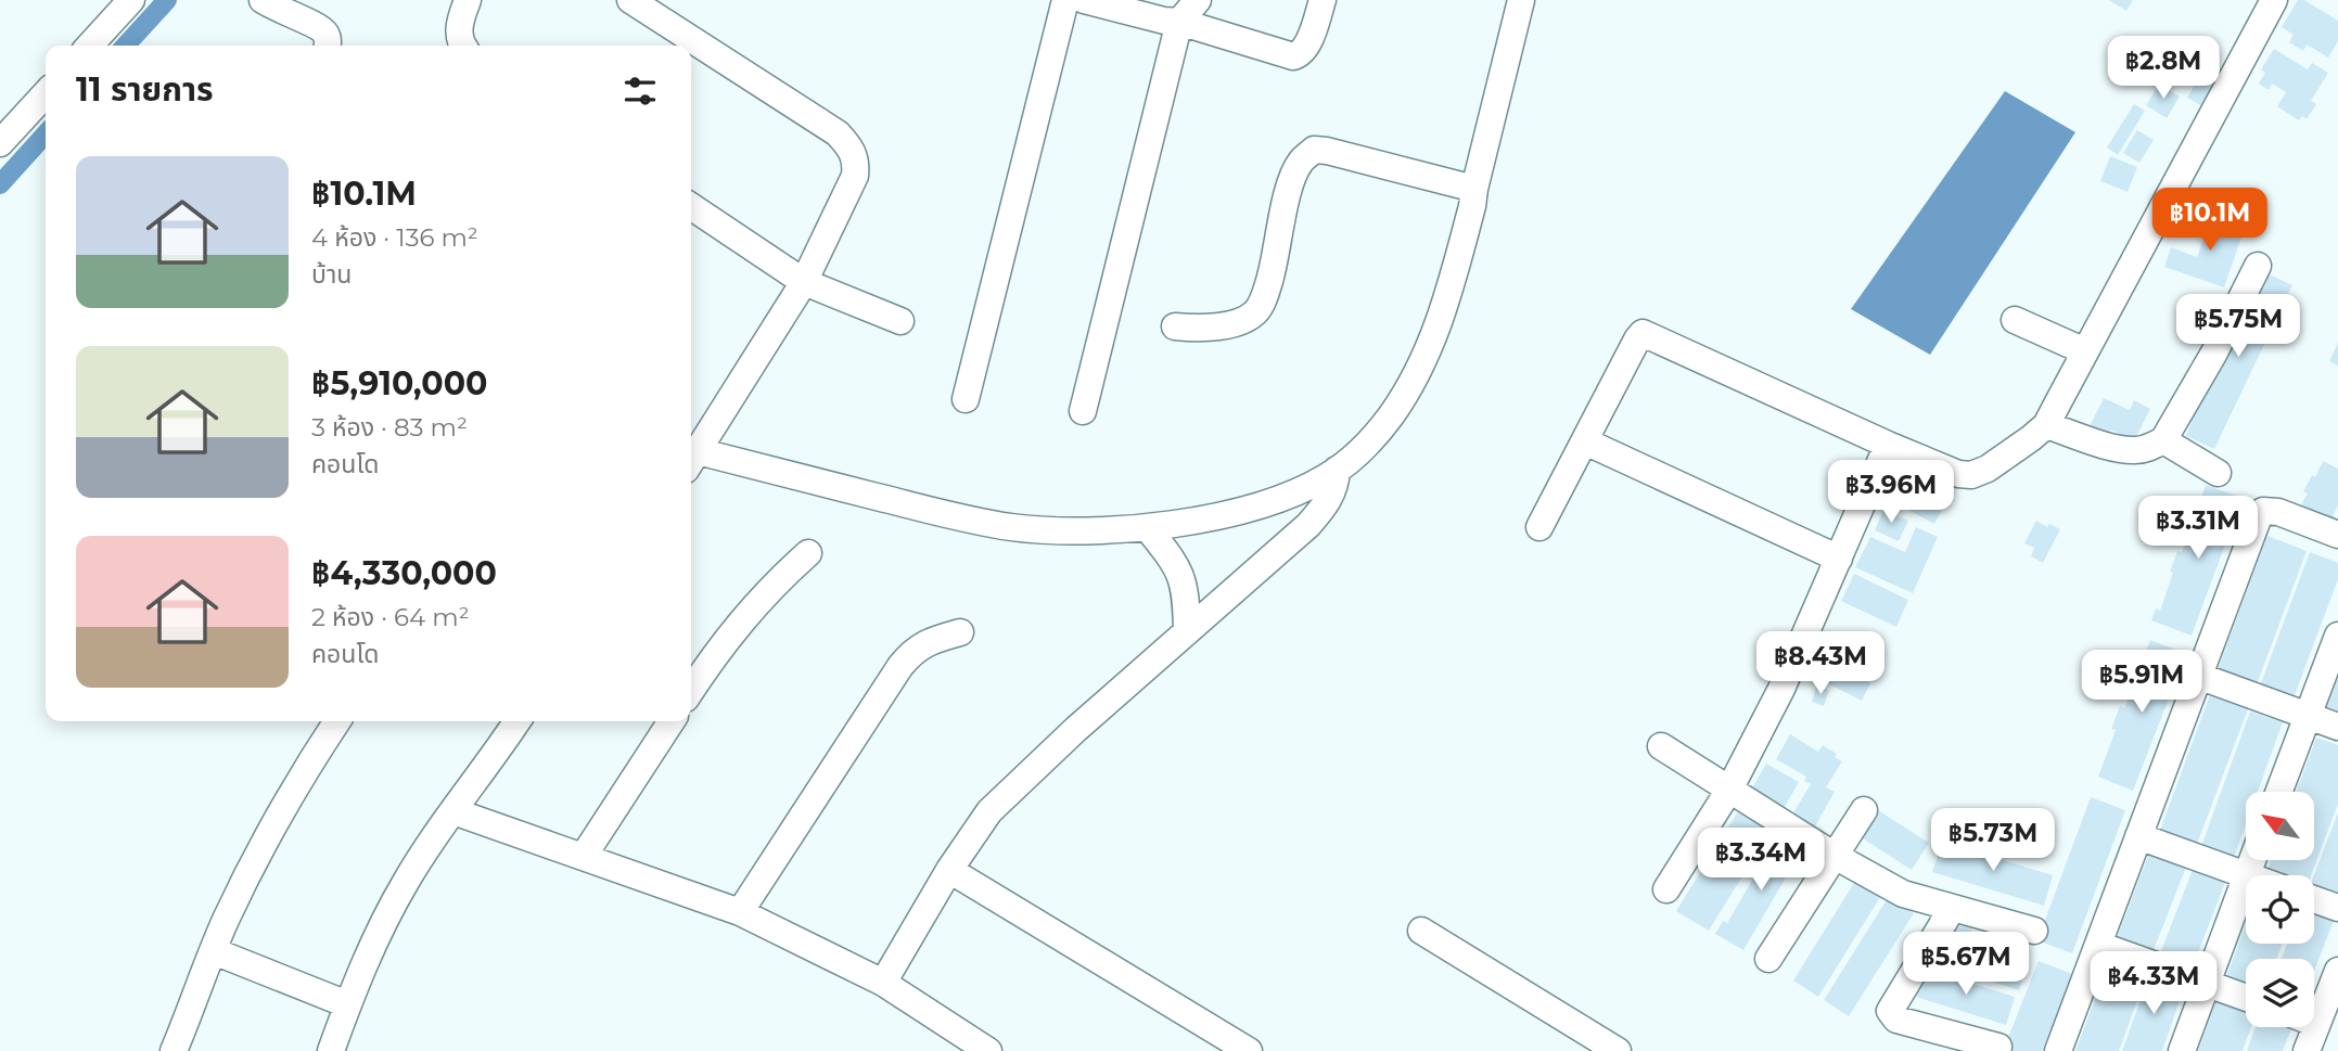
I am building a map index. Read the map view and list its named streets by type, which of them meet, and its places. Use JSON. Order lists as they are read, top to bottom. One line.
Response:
{"north":"top left","page":{"price":["฿2.8M","฿10.1M","฿5.75M","฿3.96M","฿3.31M","฿8.43M","฿5.91M","฿5.73M","฿3.34M","฿5.67M","฿4.33M"],"heading":"11 รายการ","list":[{"name":"฿10.1M","note":"4 ห้อง · 136 m² · บ้าน"},{"name":"฿5,910,000","note":"3 ห้อง · 83 m² · คอนโด"},{"name":"฿4,330,000","note":"2 ห้อง · 64 m² · คอนโด"}]}}
